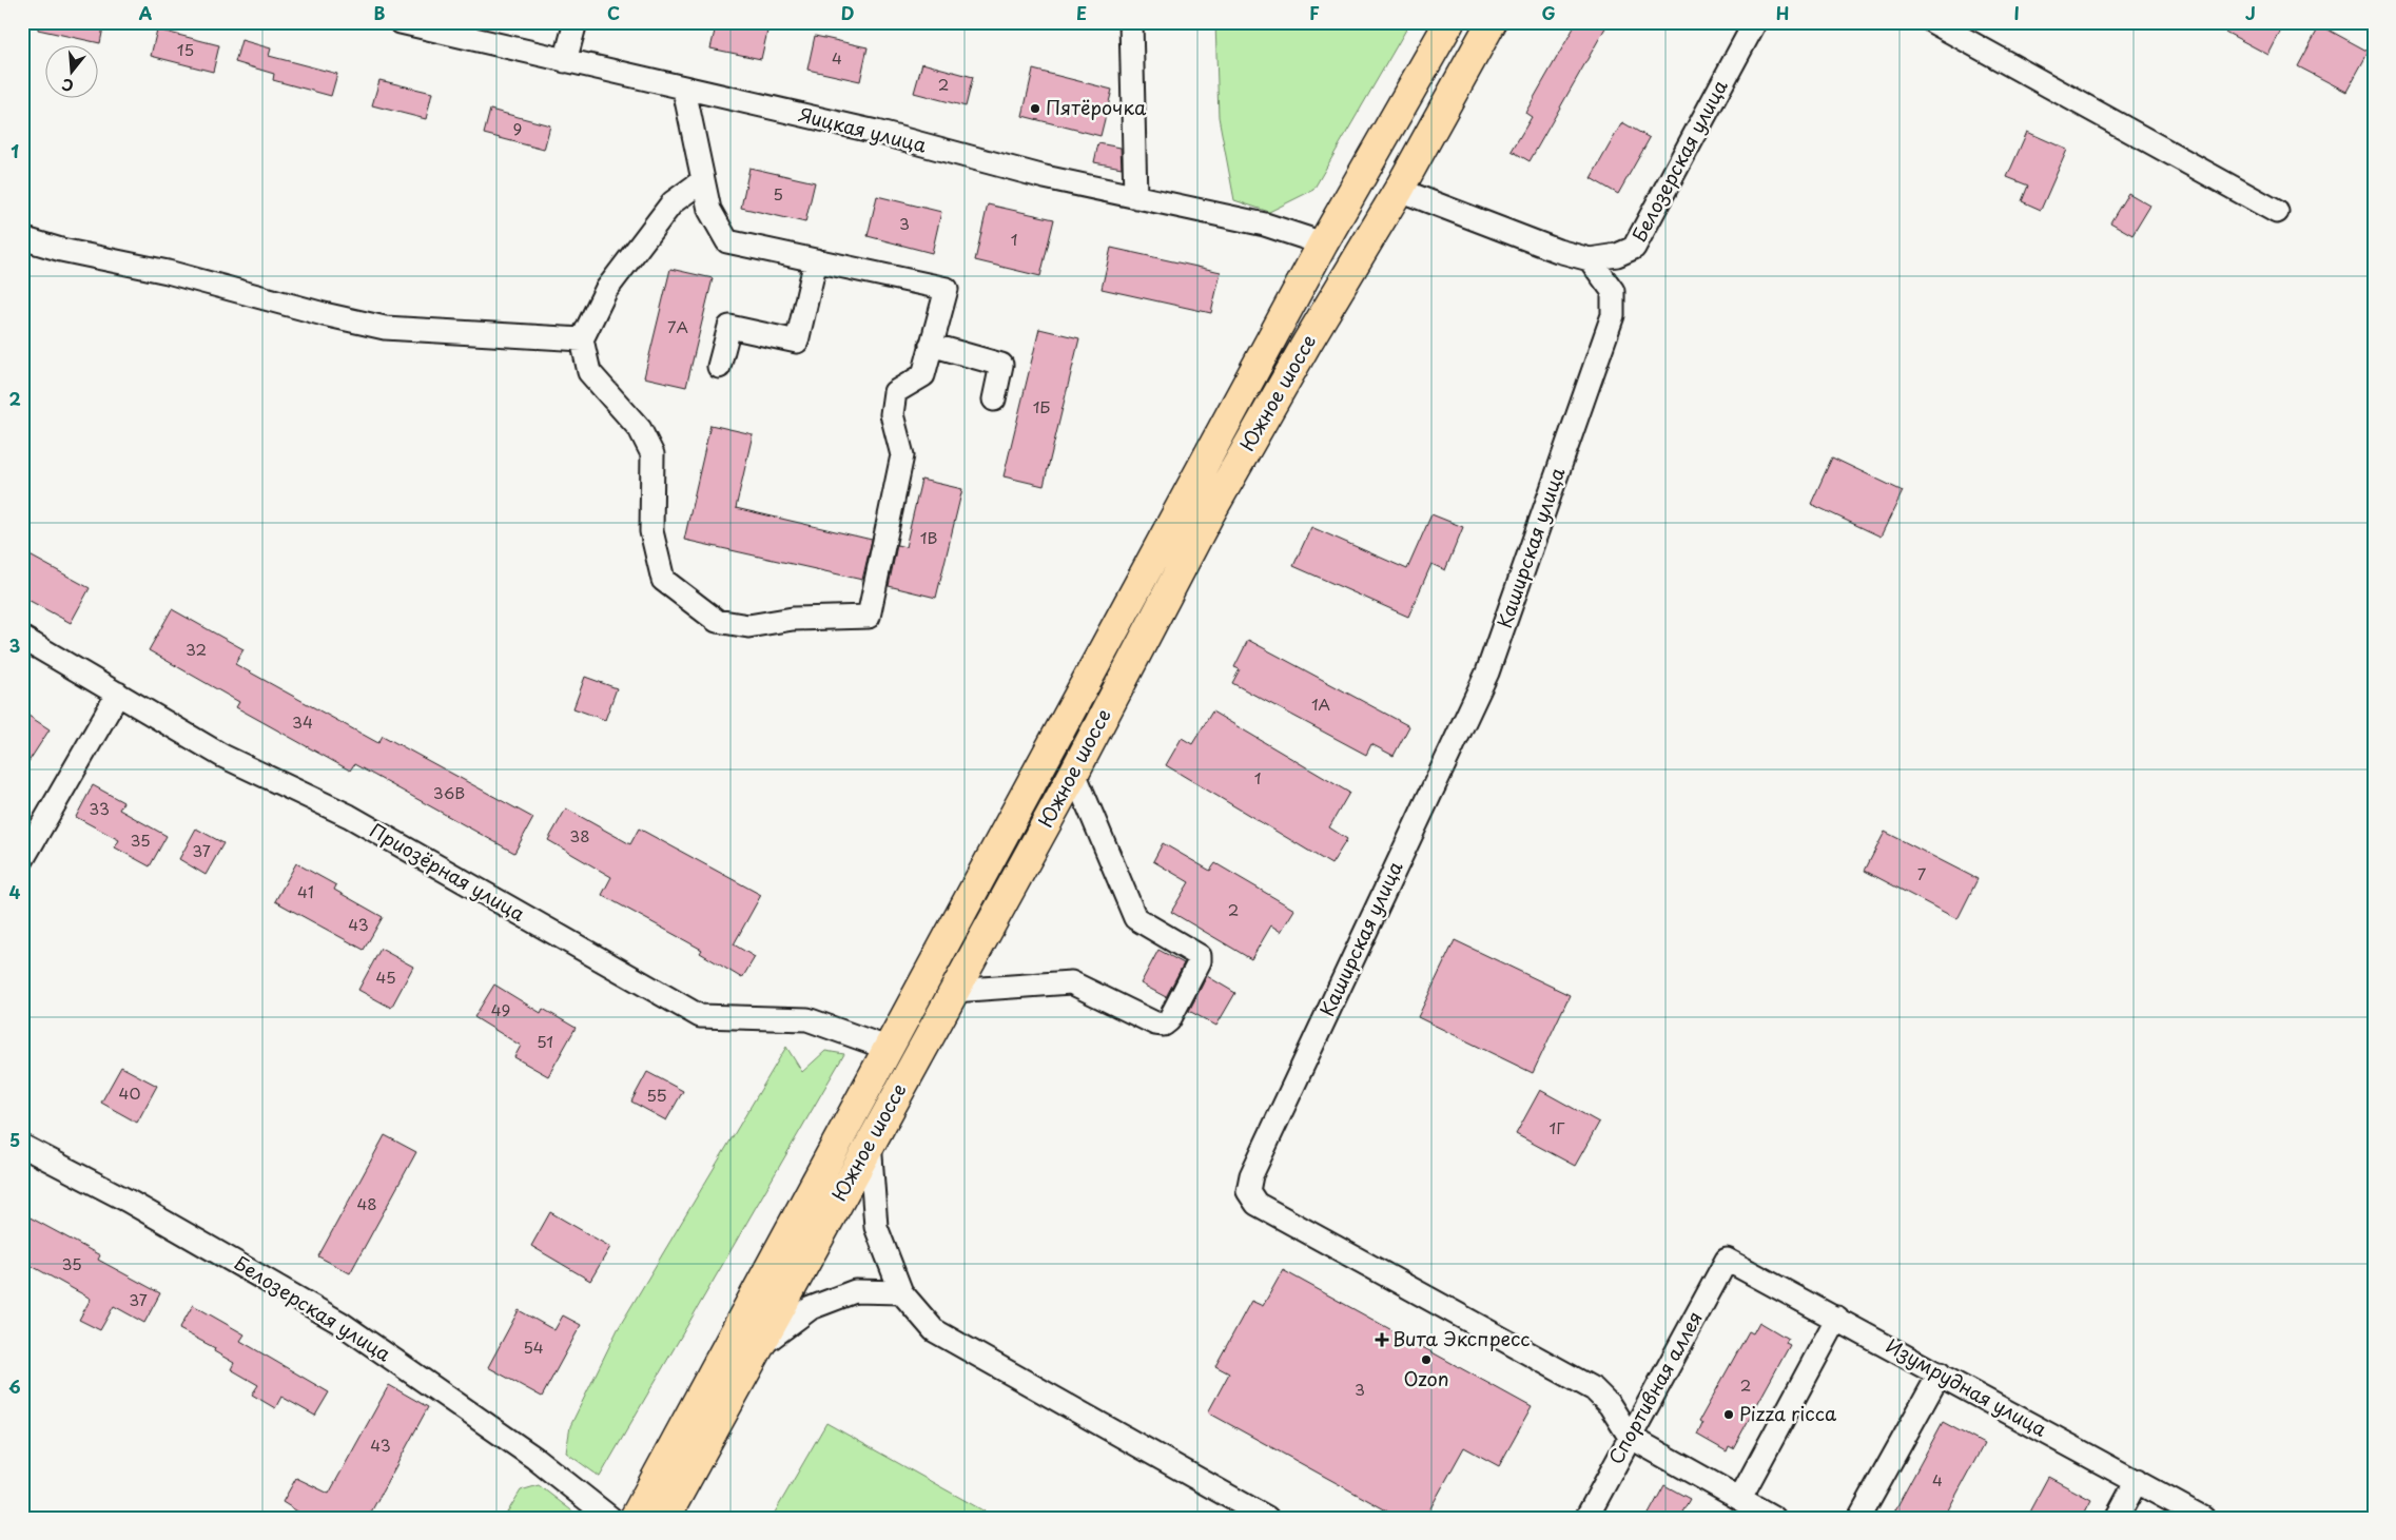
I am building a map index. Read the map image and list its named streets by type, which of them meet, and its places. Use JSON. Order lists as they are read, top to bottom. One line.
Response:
{"streets":{"main road":["Южное шоссе"],"street":["Яицкая улица","Белозерская улица","Каширская улица","Приозёрная улица","Спортивная аллея","Изумрудная улица"]},"crossings":[["Яицкая улица","Южное шоссе"],["Белозерская улица","Южное шоссе"],["Белозерская улица","Каширская улица"],["Южное шоссе","Приозёрная улица"],["Каширская улица","Спортивная аллея"],["Спортивная аллея","Изумрудная улица"]],"places":{"other":["Пятёрочка","Ozon","Pizza ricca"],"health":["Вита Экспресс"]},"house_numbers":["15","4","2","9","5","3","1","7А","1Б","1В","32","1А","34","1","36В","33","38","35","37","7","41","2","43","45","49","51","40","55","1Г","48","35","37","54","2","3","43","4"],"north":"bottom","grid":{"columns":["A","B","C","D","E","F","G","H","I","J"],"rows":["1","2","3","4","5","6"]}}
